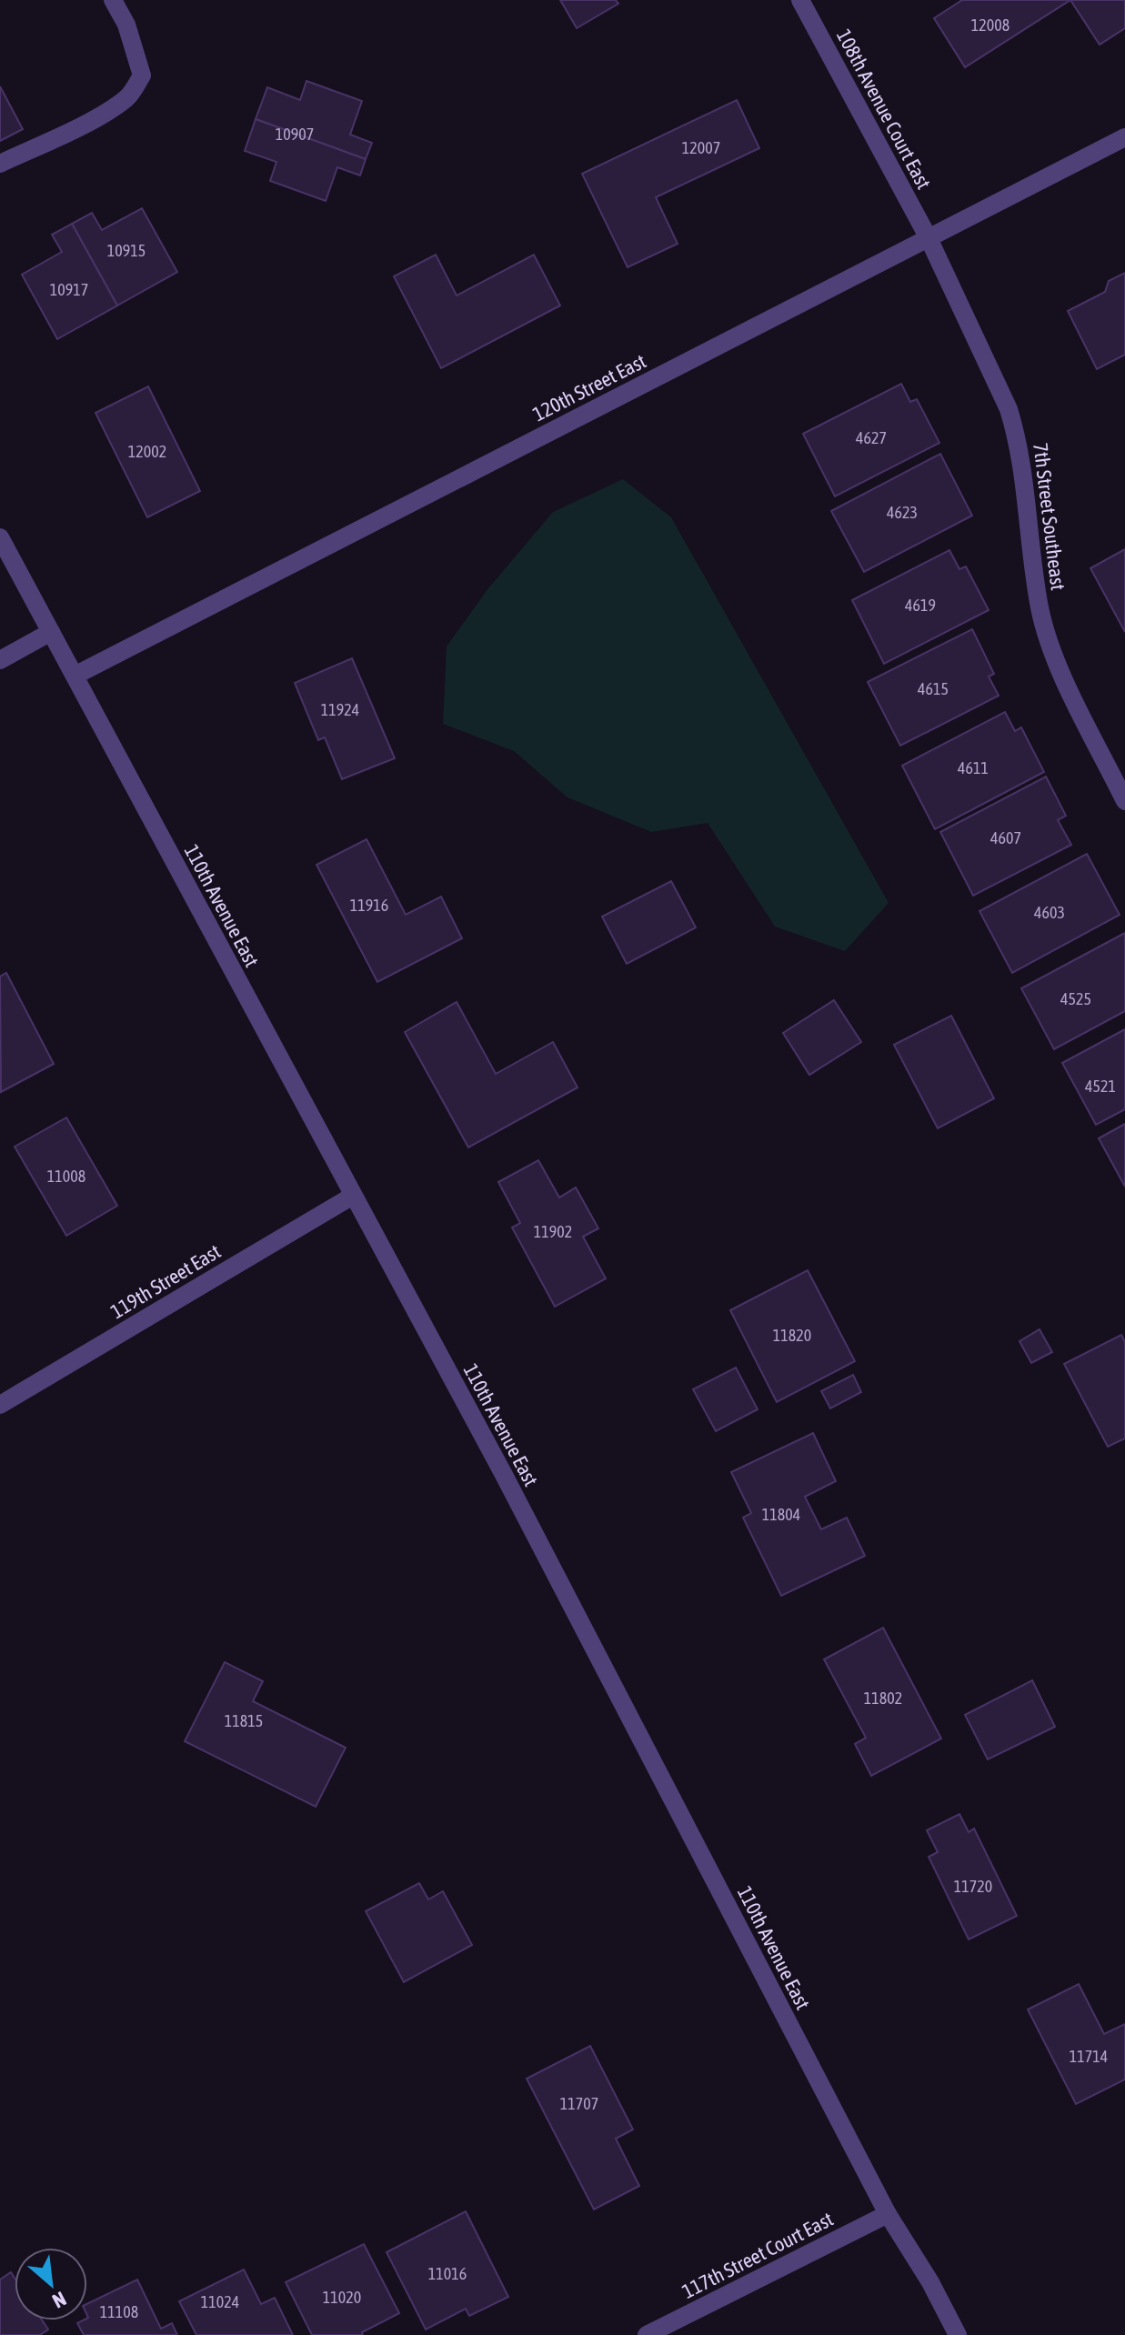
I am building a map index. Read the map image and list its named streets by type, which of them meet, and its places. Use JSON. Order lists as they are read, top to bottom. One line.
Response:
{"streets":{"street":["108th Avenue Court East","120th Street East","7th Street Southeast","110th Avenue East","119th Street East","117th Street Court East"]},"crossings":[["108th Avenue Court East","120th Street East"],["108th Avenue Court East","7th Street Southeast"],["120th Street East","7th Street Southeast"],["120th Street East","110th Avenue East"],["110th Avenue East","119th Street East"],["110th Avenue East","117th Street Court East"]],"house_numbers":["12008","10907","12007","10915","10917","4627","12002","4623","4619","4615","11924","4611","4607","11916","4603","4525","4521","11008","11902","11820","11804","11802","11815","11720","11714","11707","11016","11020","11024","11108"],"north":"bottom right"}
